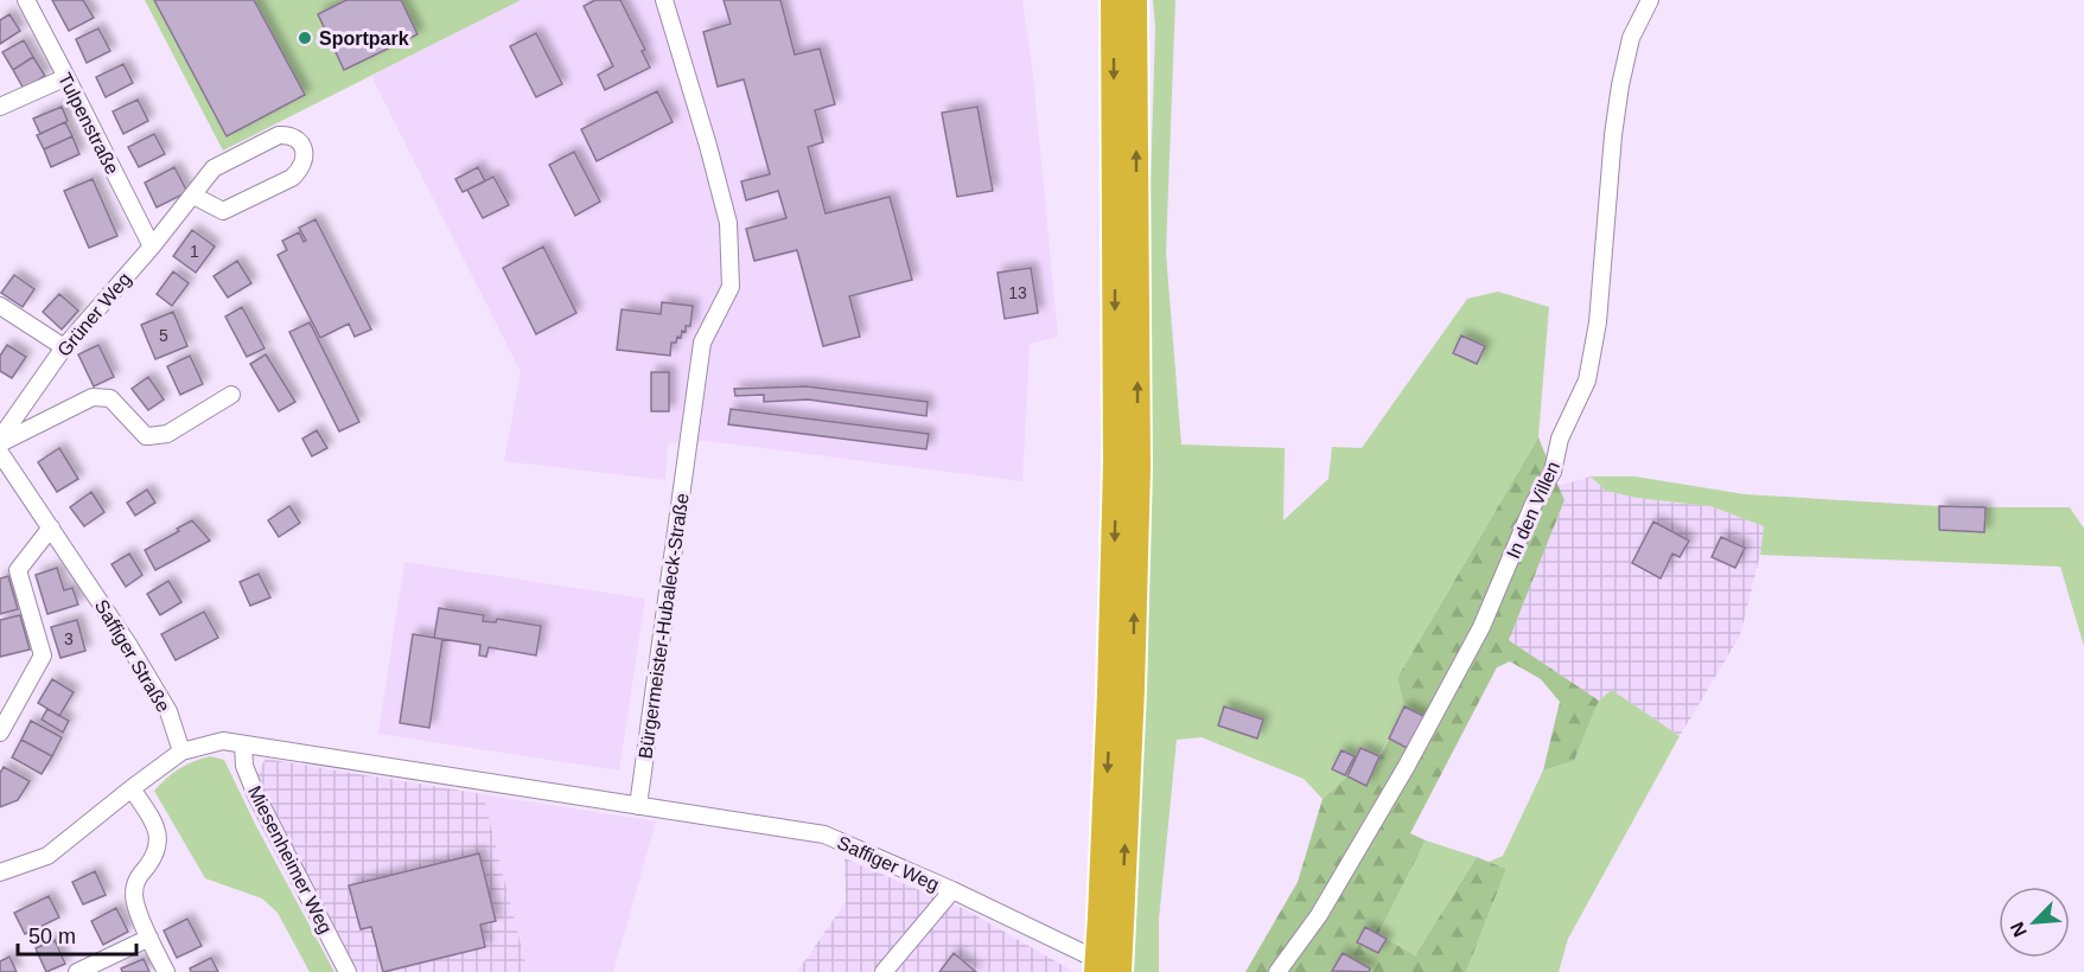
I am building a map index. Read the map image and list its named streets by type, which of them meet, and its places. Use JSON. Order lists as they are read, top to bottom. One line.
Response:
{"streets":{"street":["Tulpenstraße","Grüner Weg","In den Villen","Bürgermeister-Hubaleck-Straße","Saffiger Straße","Miesenheimer Weg","Saffiger Weg"]},"crossings":[["Tulpenstraße","Grüner Weg"],["Bürgermeister-Hubaleck-Straße","Saffiger Weg"]],"places":["Sportpark"],"house_numbers":["1","13","5","3"],"scale_bar":"50 m","north":"bottom left"}
